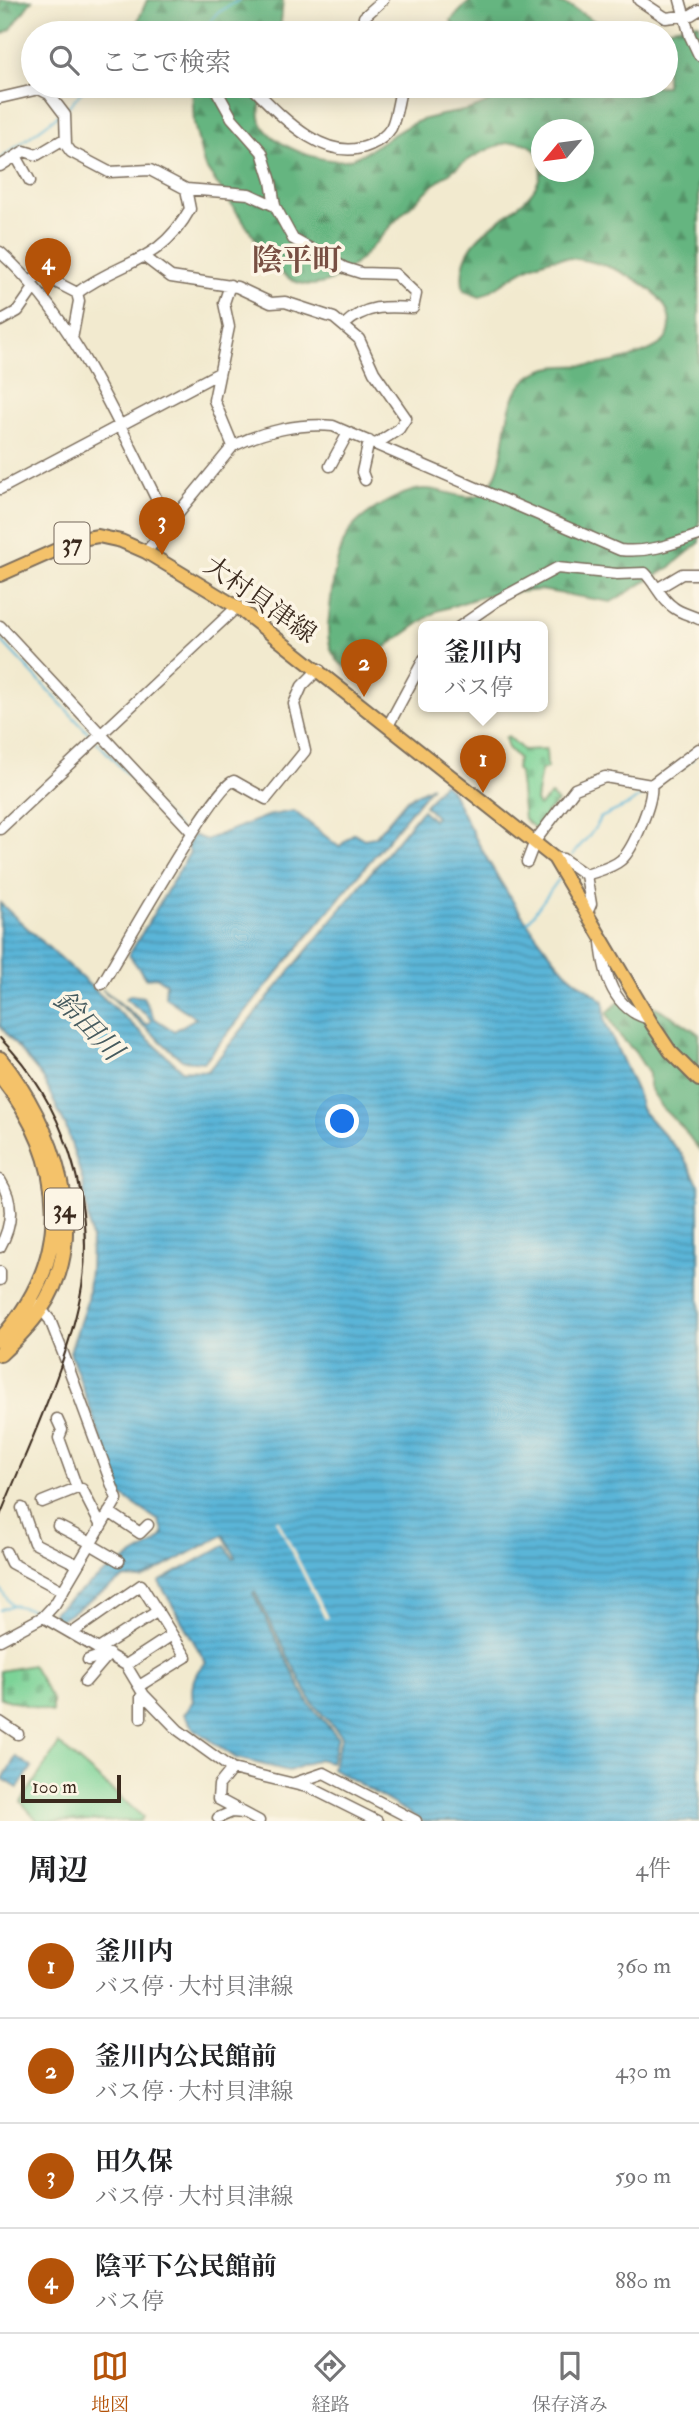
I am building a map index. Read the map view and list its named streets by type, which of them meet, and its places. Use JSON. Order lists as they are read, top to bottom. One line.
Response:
{"streets":{"highway":["34"],"main road":["37","大村貝津線"]},"districts":["陰平町"],"water":["鈴田川"],"scale_bar":"100 m","north":"bottom left","page":{"search":"ここで検索","pins":["4","3","2","1"],"popup":["釜川内","バス停"],"scale":"100 m","heading":["周辺","4件"],"list":[{"mark":"1","name":"釜川内","note":"バス停 · 大村貝津線","value":"360 m"},{"mark":"2","name":"釜川内公民館前","note":"バス停 · 大村貝津線","value":"430 m"},{"mark":"3","name":"田久保","note":"バス停 · 大村貝津線","value":"590 m"},{"mark":"4","name":"陰平下公民館前","note":"バス停","value":"880 m"}],"nav":["地図","経路","保存済み"]}}
